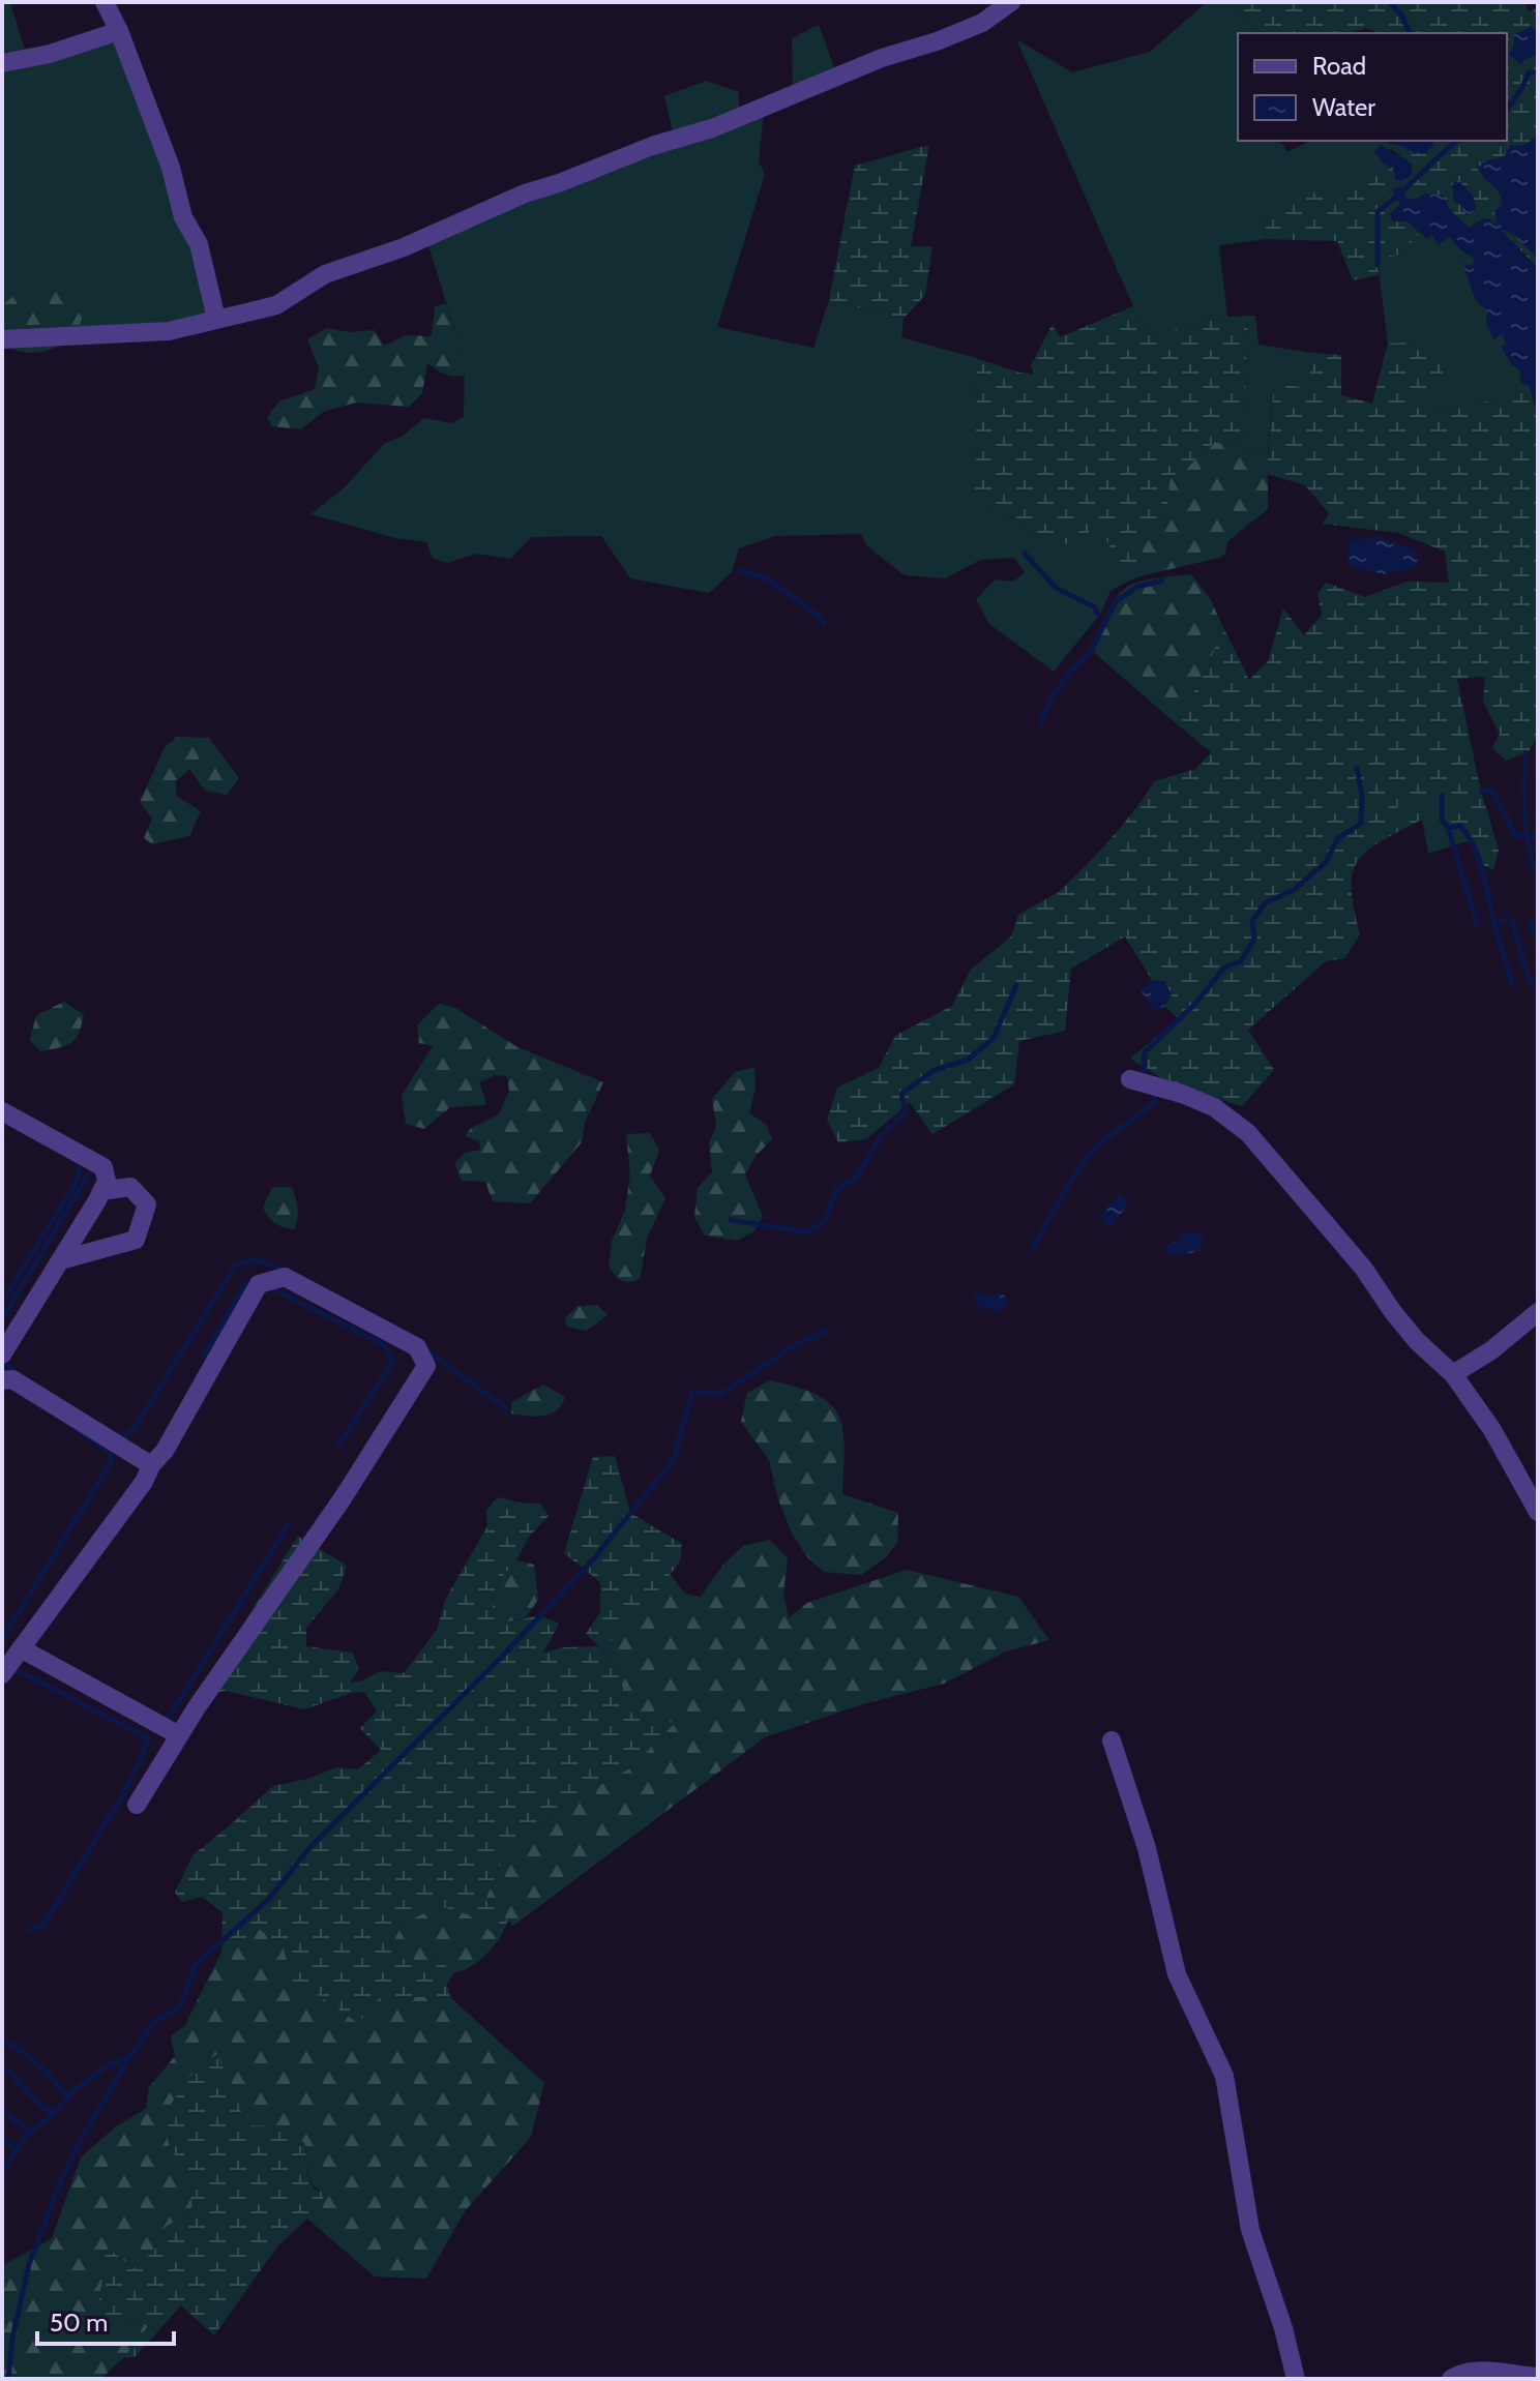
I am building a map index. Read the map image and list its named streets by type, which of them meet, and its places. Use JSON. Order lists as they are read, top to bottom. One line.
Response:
{"legend":["Road","Water"],"scale_bar":"50 m"}
